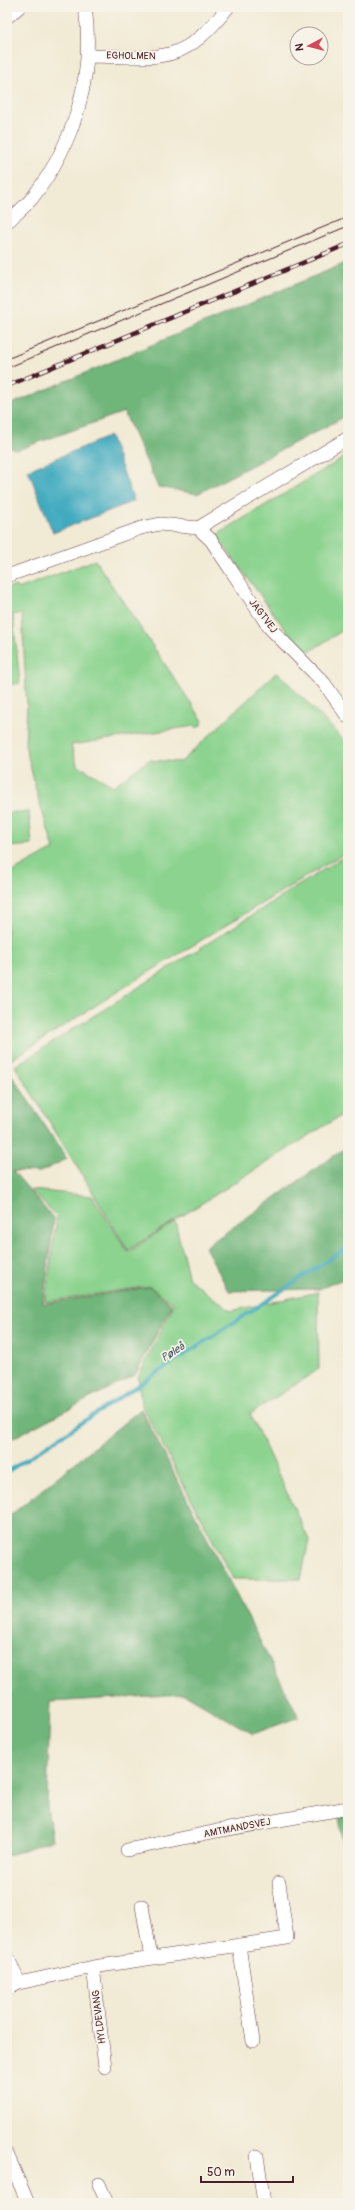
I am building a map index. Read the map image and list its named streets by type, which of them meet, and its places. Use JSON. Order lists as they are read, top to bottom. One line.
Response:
{"streets":{"street":["EGHOLMEN","JAGTVEJ","AMTMANDSVEJ","HYLDEVANG"]},"water":["Pøleå"],"scale_bar":"50 m","north":"left"}
